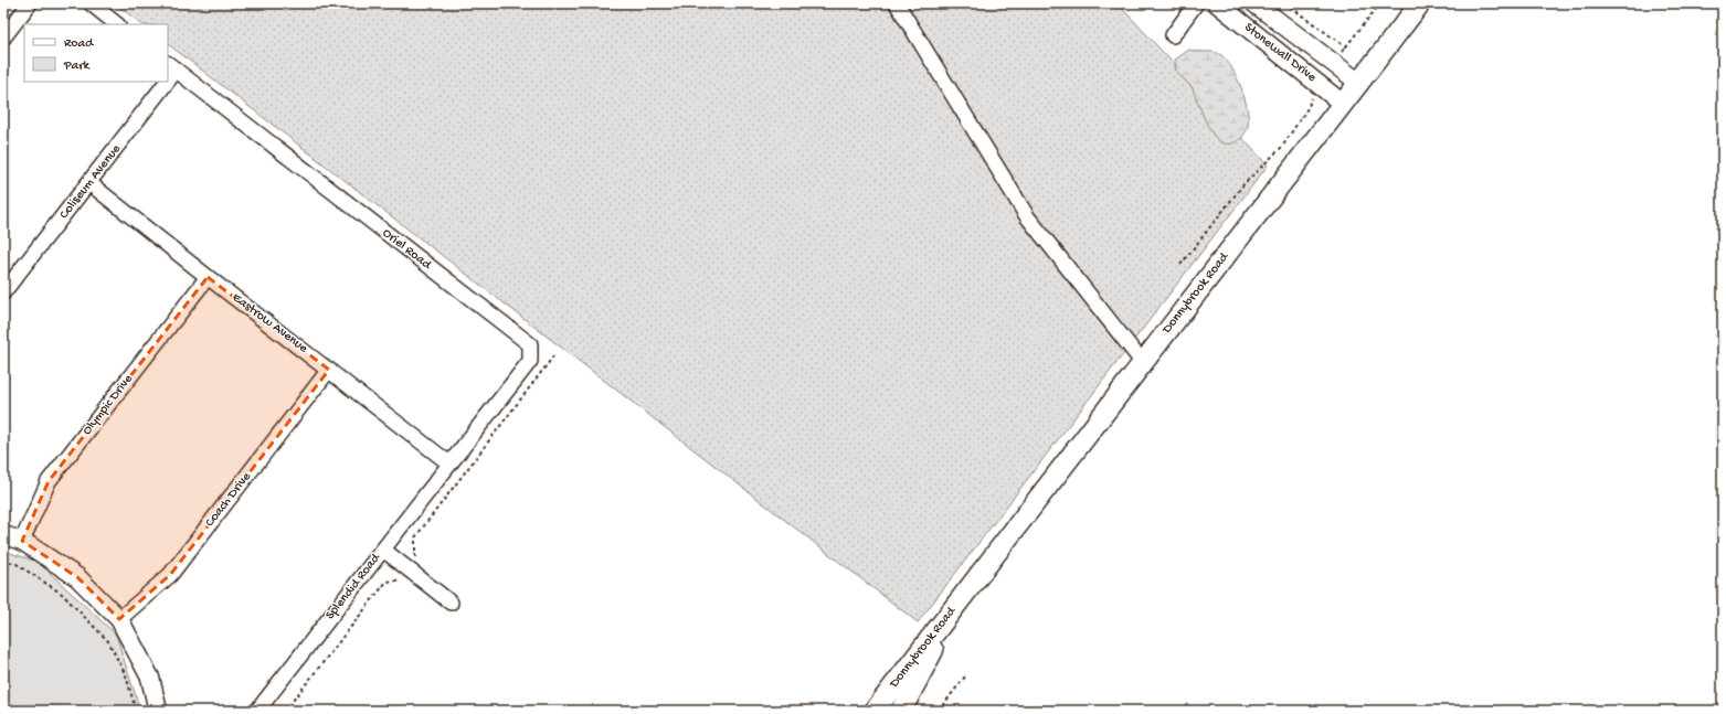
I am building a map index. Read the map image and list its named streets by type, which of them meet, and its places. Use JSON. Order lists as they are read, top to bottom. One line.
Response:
{"streets":{"main road":["Donnybrook Road"],"street":["Stonewall Drive","Coliseum Avenue","Oriel Road","Eastrow Avenue","Olympic Drive","Coach Drive","Splendid Road"]},"crossings":[["Stonewall Drive","Donnybrook Road"],["Coliseum Avenue","Eastrow Avenue"],["Oriel Road","Eastrow Avenue"],["Oriel Road","Splendid Road"],["Eastrow Avenue","Olympic Drive"],["Eastrow Avenue","Coach Drive"],["Eastrow Avenue","Splendid Road"]],"legend":["Road","Park"]}
